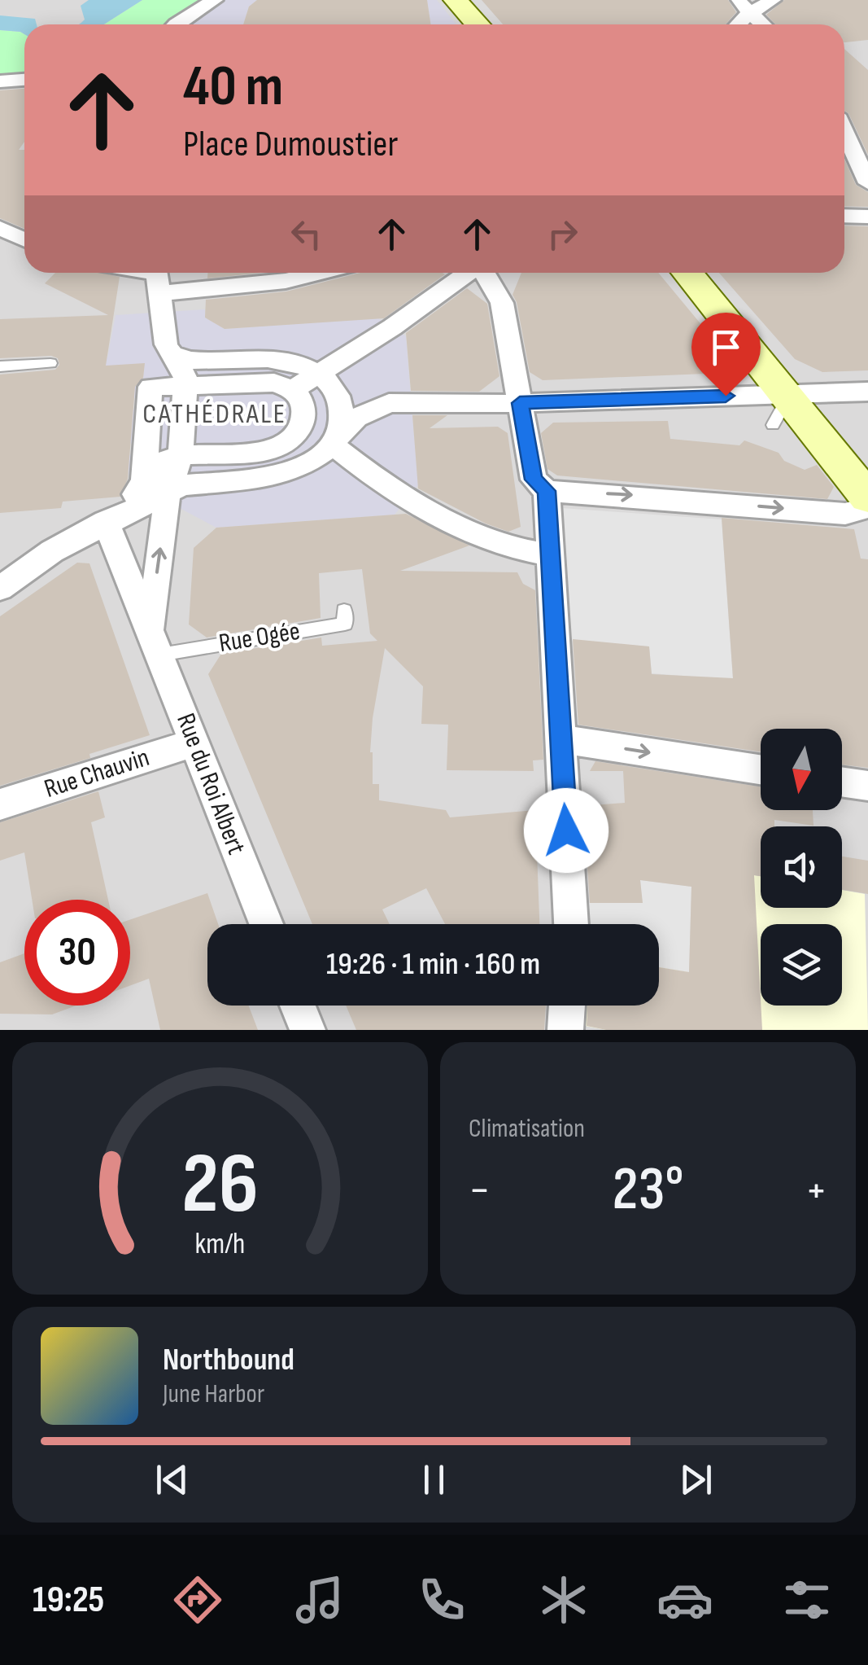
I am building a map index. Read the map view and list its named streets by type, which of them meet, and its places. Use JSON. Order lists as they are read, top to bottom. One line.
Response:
{"streets":{"street":["Rue Chauvin","Rue du Roi Albert"],"lane":["Rue Ogée"]},"crossings":[["Rue Ogée","Rue du Roi Albert"],["Rue Chauvin","Rue du Roi Albert"]],"districts":["CATHÉDRALE"],"north":"bottom","page":{"turn":["40 m","Place Dumoustier"],"limit":"30","trip":"19:26 · 1 min · 160 m","tile":"Climatisation","heat":["−","23°","+"],"song":["Northbound","June Harbor"],"tabs":"19:25","gauge":["26","km/h"]}}
